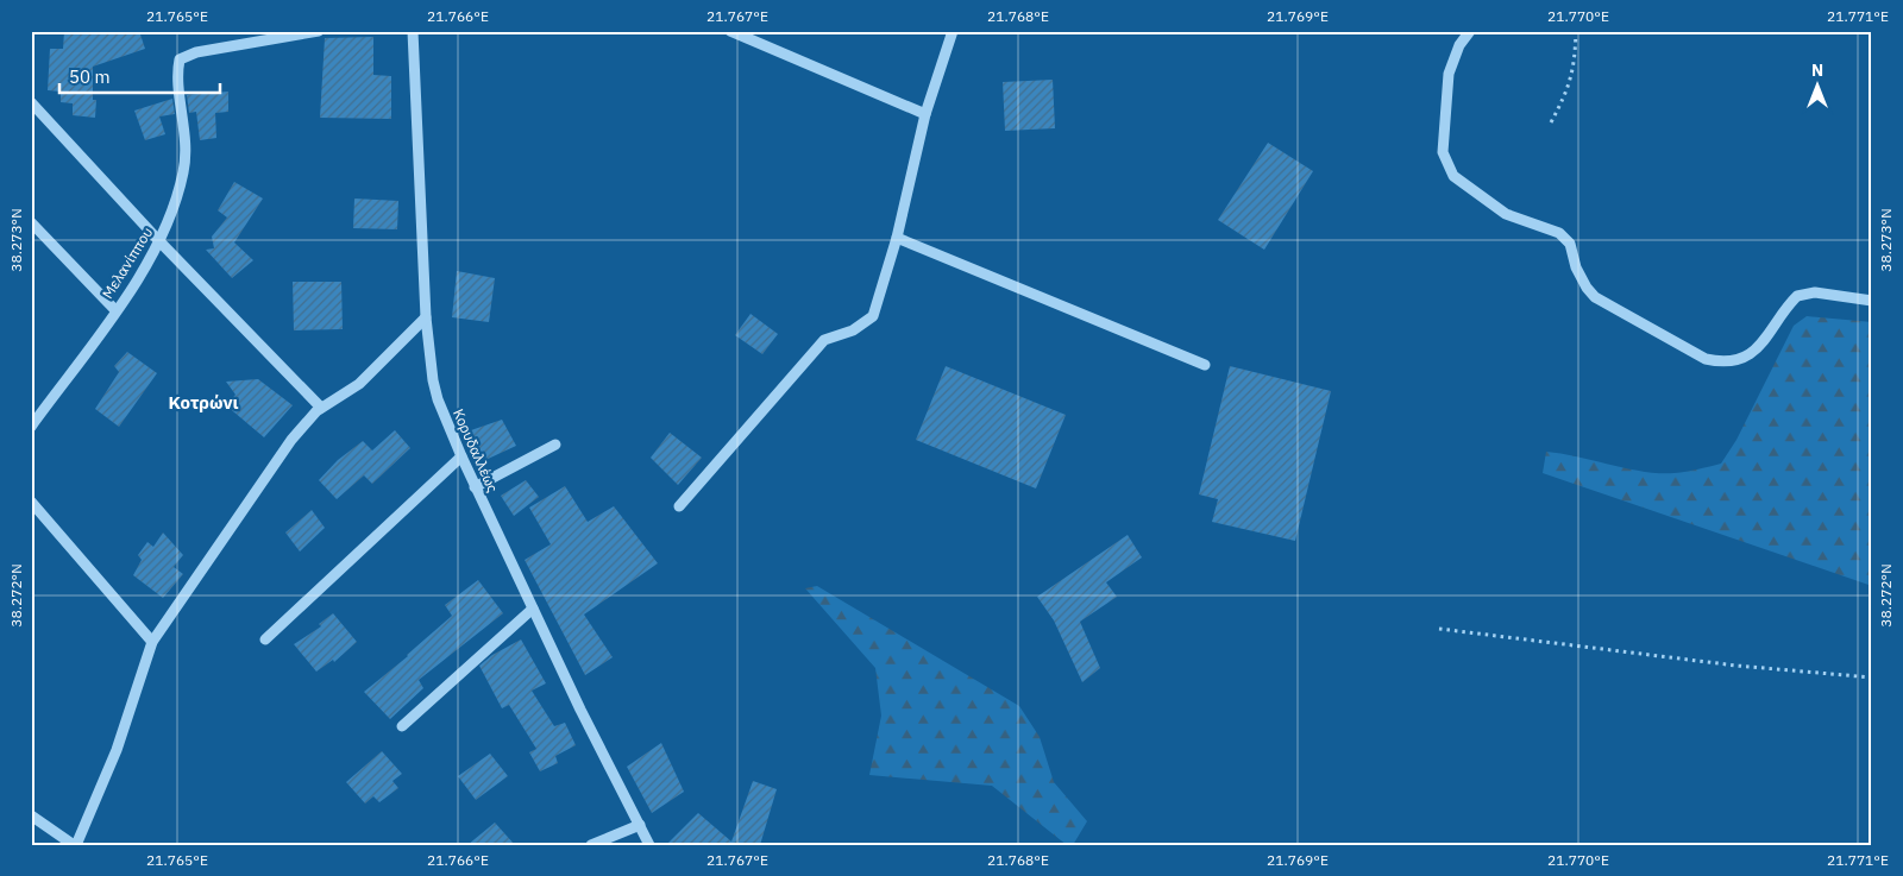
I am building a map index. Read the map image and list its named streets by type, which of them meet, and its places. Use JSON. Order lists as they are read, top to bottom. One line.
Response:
{"streets":{"street":["Μελανίππου","Κορυδαλλέως"]},"districts":["Κοτρώνι"],"scale_bar":"50 m","north":"top","coordinates":["21.765°E","21.766°E","21.767°E","21.768°E","21.769°E","21.770°E","21.771°E","38.273°N","38.272°N"]}
